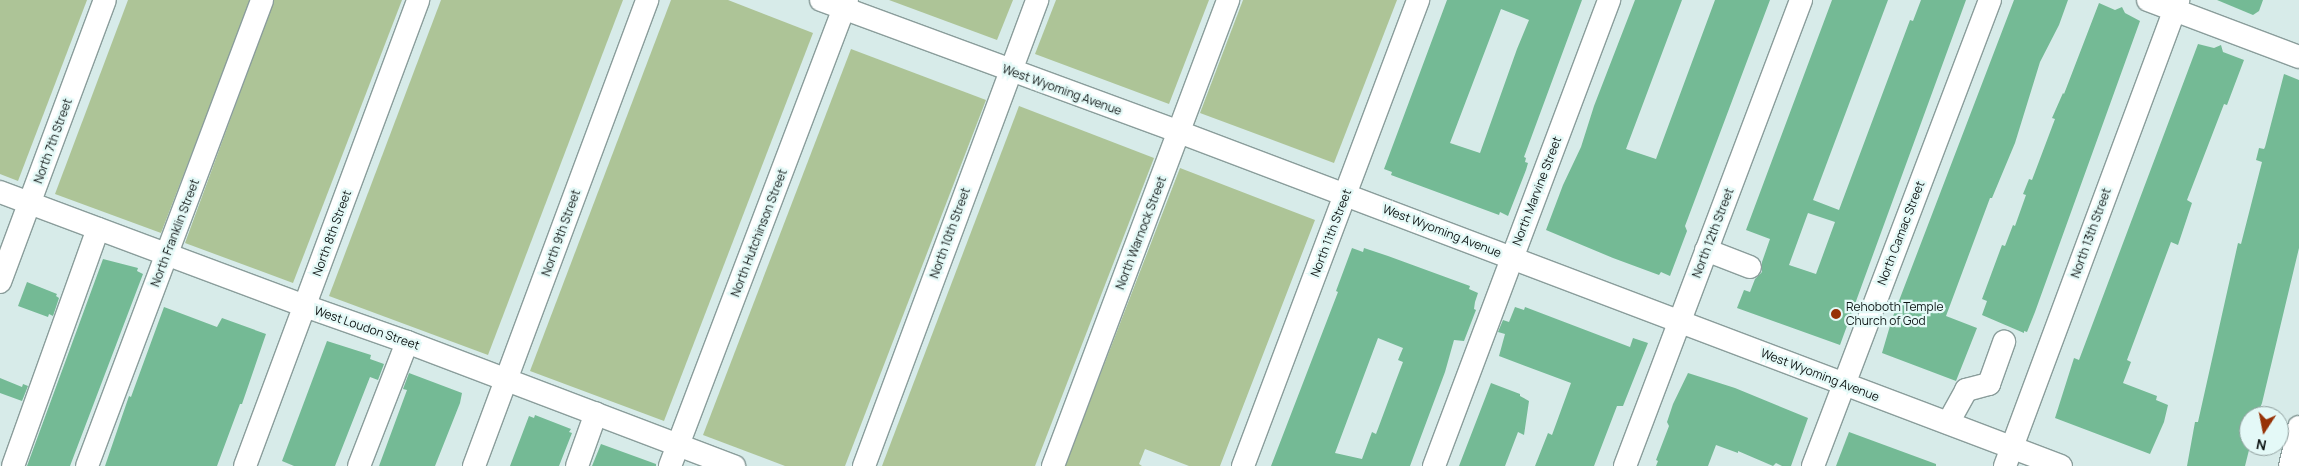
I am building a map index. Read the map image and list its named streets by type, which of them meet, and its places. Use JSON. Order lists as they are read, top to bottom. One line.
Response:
{"streets":{"street":["West Wyoming Avenue","North 7th Street","North Marvine Street","North Franklin Street","North 8th Street","North 9th Street","North Hutchinson Street","North 10th Street","North Warnock Street","North 11th Street","North 12th Street","North Camac Street","North 13th Street","West Loudon Street"]},"crossings":[["West Wyoming Avenue","North Marvine Street"],["West Wyoming Avenue","North Hutchinson Street"],["West Wyoming Avenue","North 10th Street"],["West Wyoming Avenue","North Warnock Street"],["West Wyoming Avenue","North 11th Street"],["West Wyoming Avenue","North 12th Street"],["West Wyoming Avenue","North Camac Street"],["West Wyoming Avenue","North 13th Street"],["North 7th Street","West Loudon Street"],["North Franklin Street","West Loudon Street"],["North 8th Street","West Loudon Street"],["North 9th Street","West Loudon Street"],["North Hutchinson Street","West Loudon Street"]],"places":["Rehoboth Temple Church of God"],"north":"bottom"}
